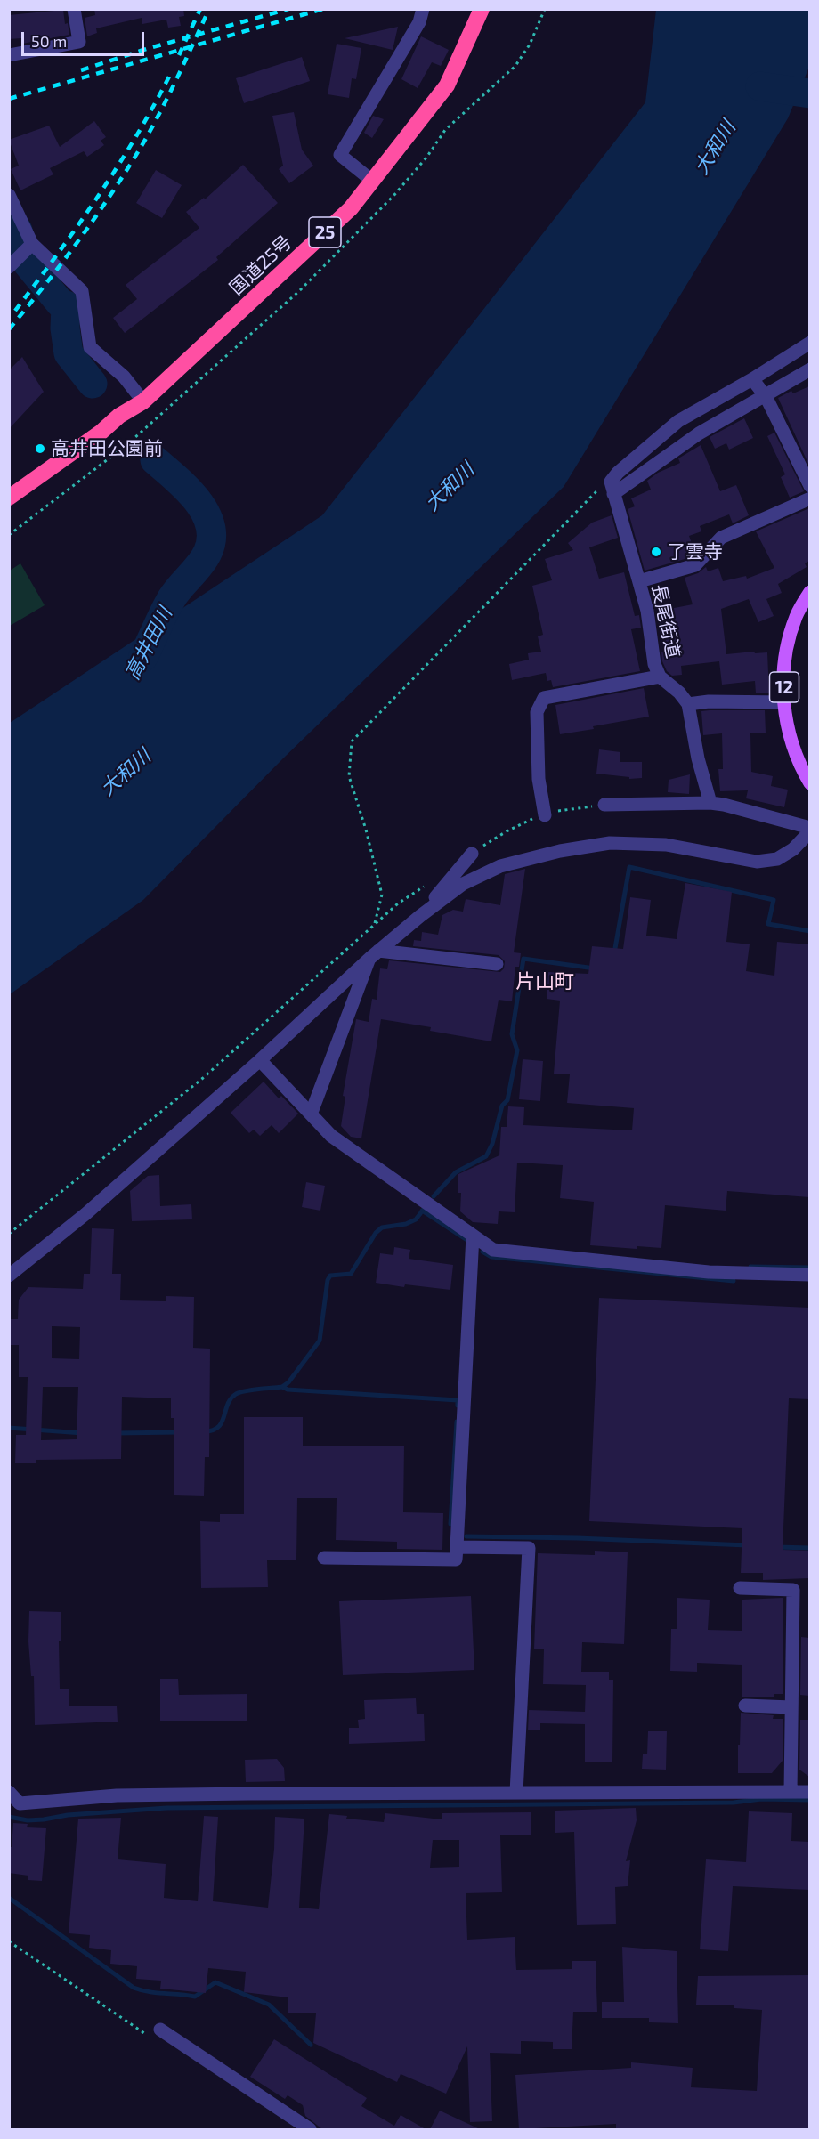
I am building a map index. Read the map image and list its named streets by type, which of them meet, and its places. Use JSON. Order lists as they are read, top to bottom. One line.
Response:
{"streets":{"highway":["25","国道25号"],"main road":["12"],"street":["長尾街道"]},"districts":["片山町"],"water":["大和川","高井田川"],"places":["高井田公園前","了雲寺"],"scale_bar":"50 m"}
